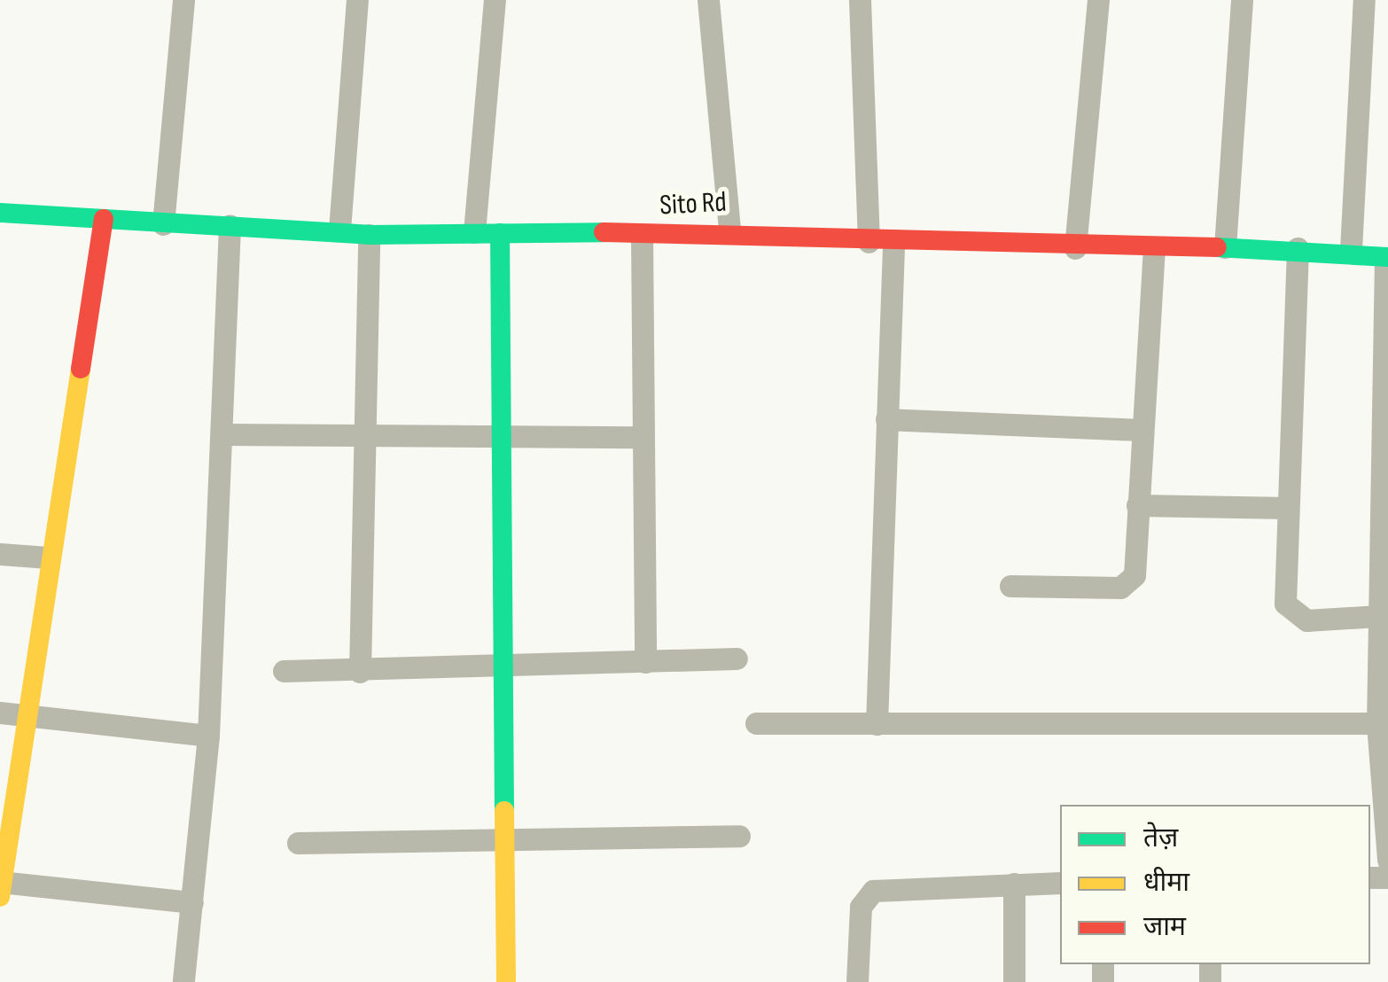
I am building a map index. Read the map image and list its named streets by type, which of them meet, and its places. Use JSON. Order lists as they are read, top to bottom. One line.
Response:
{"streets":{"main road":["Sito Rd"]},"legend":["तेज़","धीमा","जाम"]}
